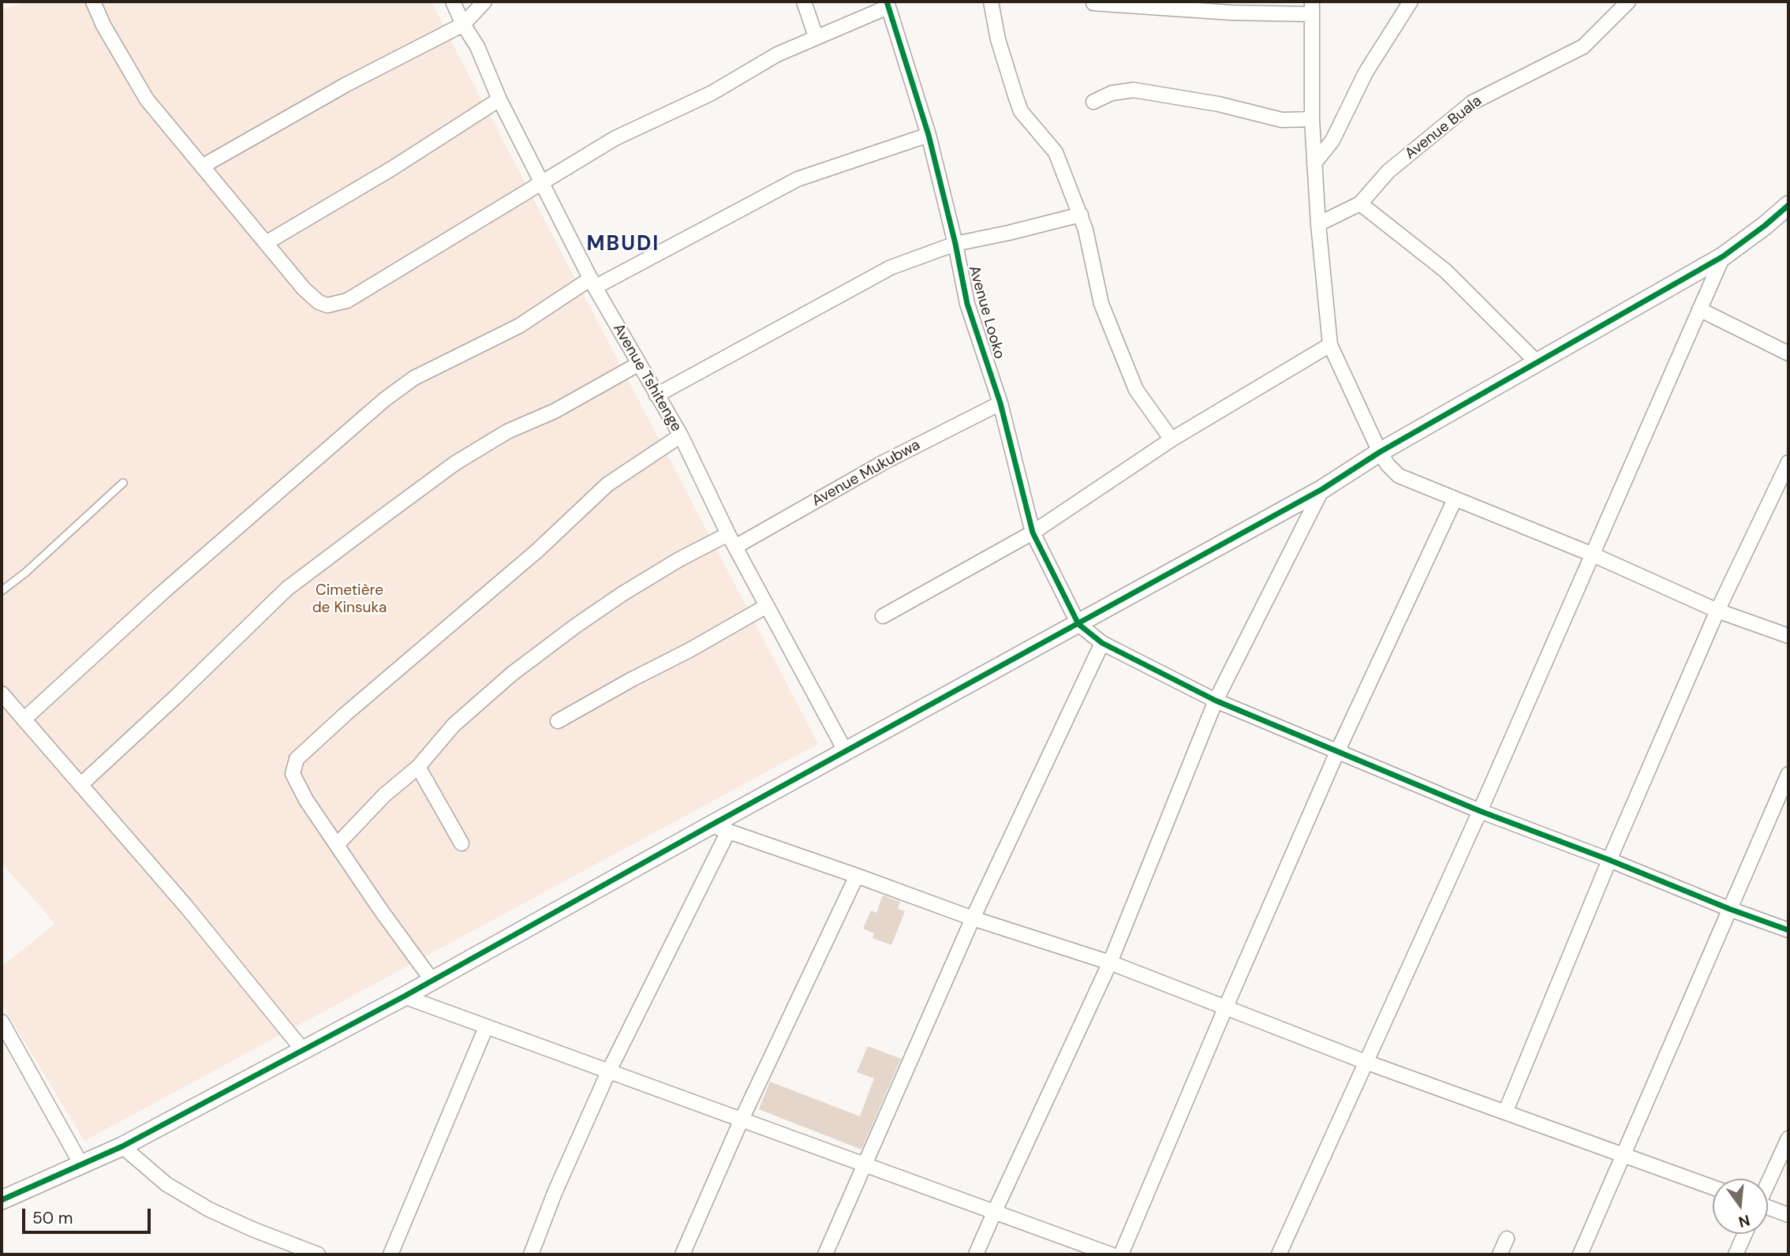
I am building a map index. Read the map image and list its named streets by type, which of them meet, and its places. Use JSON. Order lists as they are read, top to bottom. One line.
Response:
{"streets":{"street":["Avenue Buala","Avenue Looko","Avenue Tshitenge","Avenue Mukubwa"]},"crossings":[["Avenue Looko","Avenue Mukubwa"],["Avenue Tshitenge","Avenue Mukubwa"]],"districts":["MBUDI"],"parks":["Cimetière de Kinsuka"],"scale_bar":"50 m","north":"bottom"}
